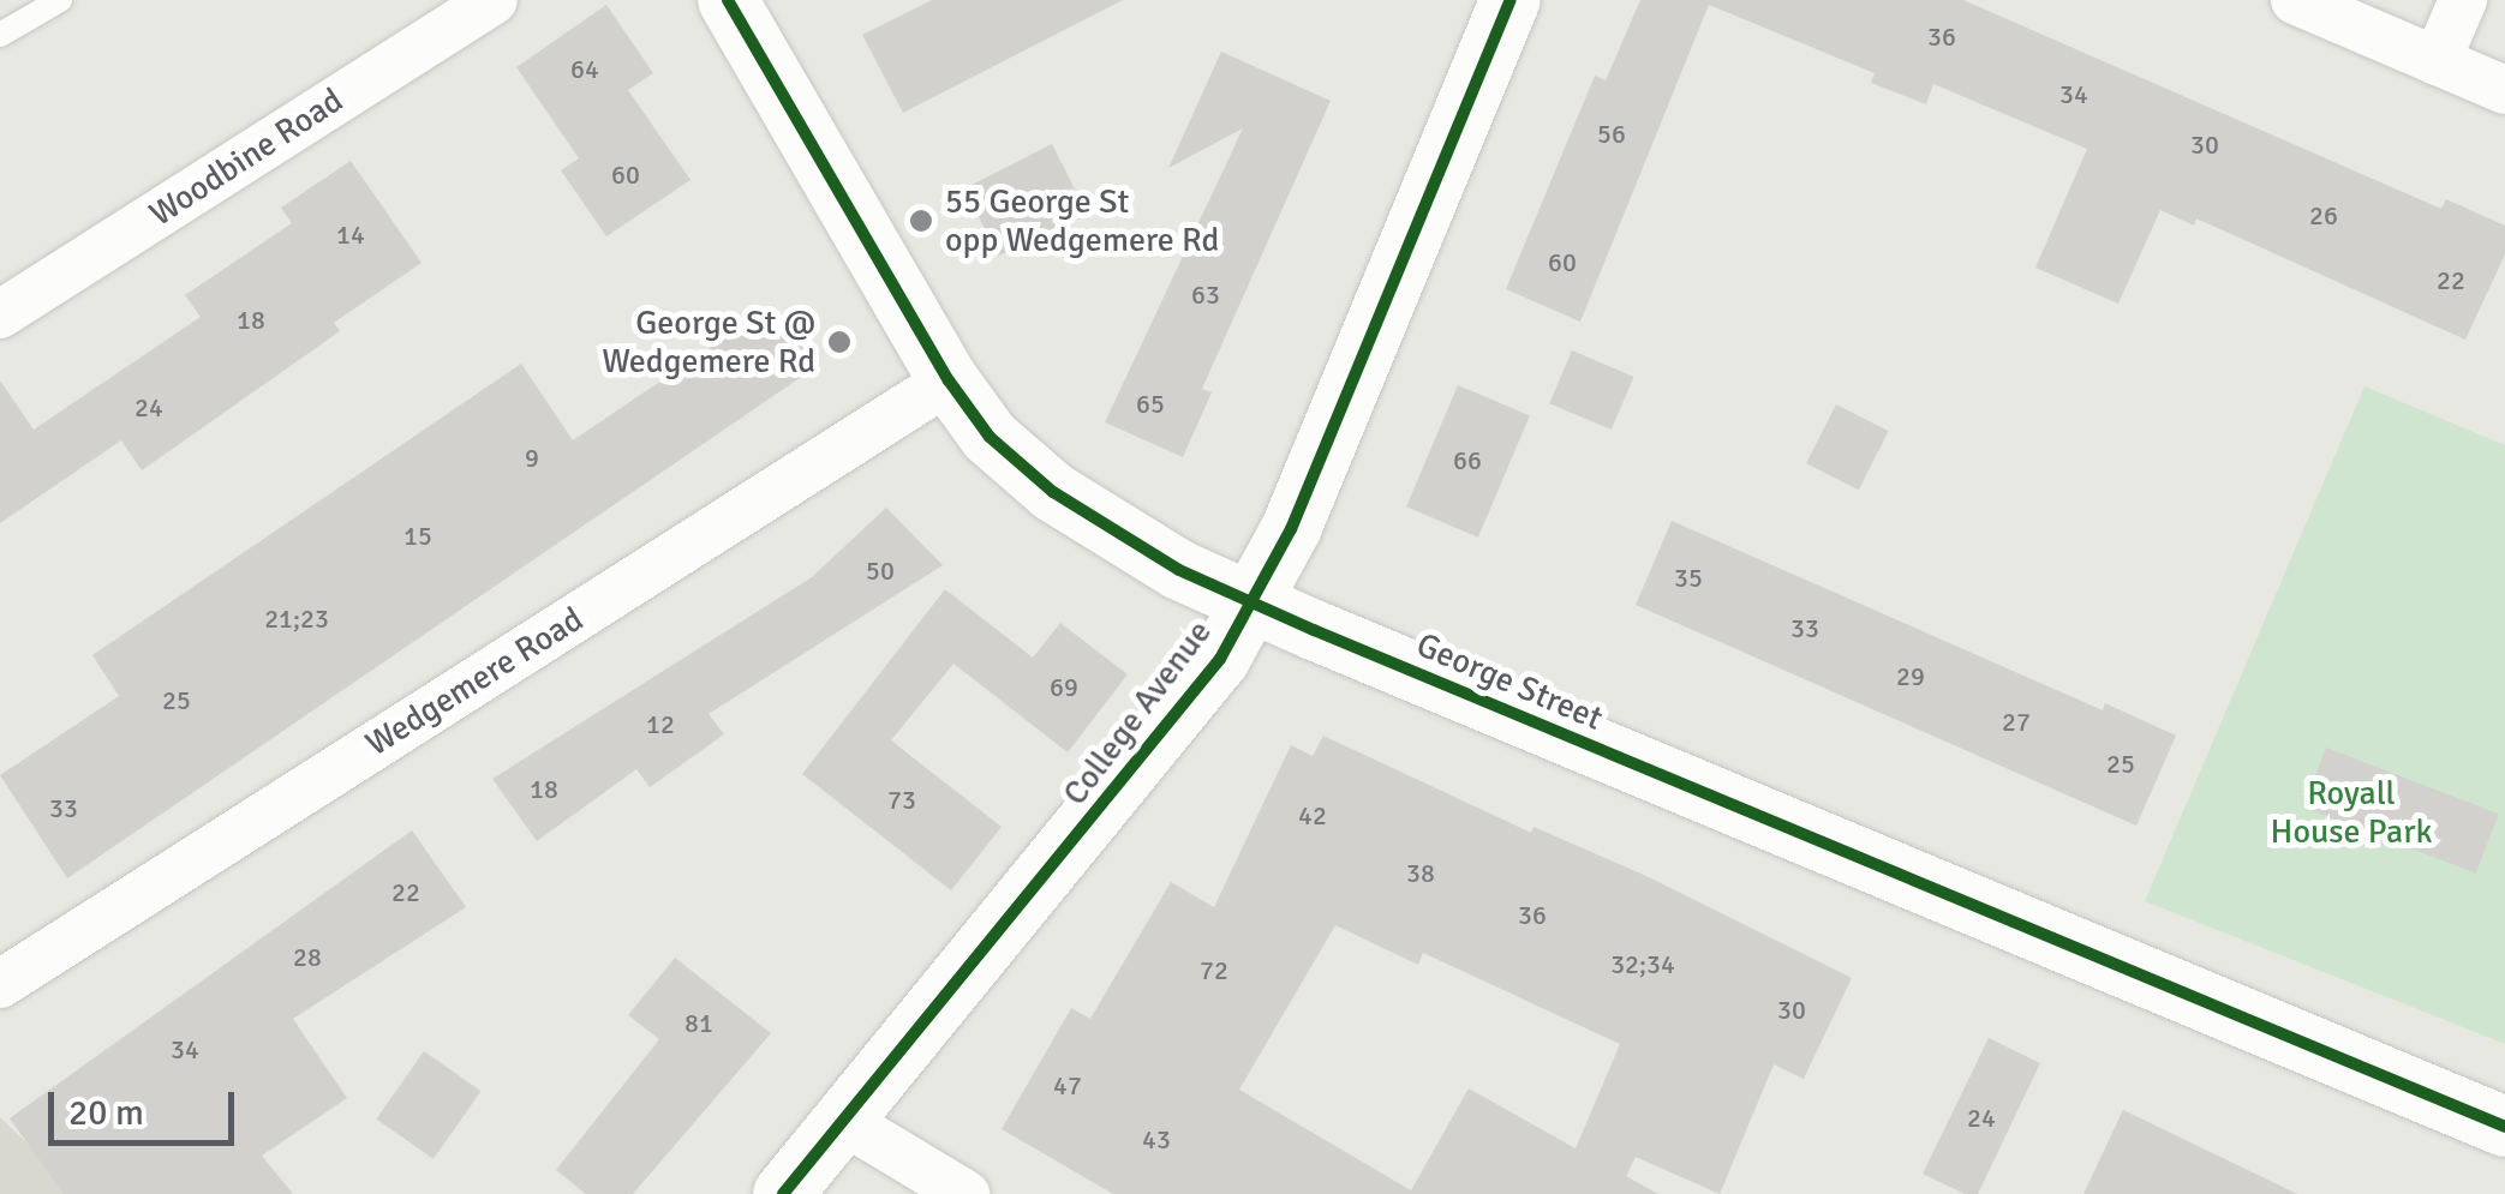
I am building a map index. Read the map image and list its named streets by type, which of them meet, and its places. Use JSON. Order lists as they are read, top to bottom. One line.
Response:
{"streets":{"street":["Woodbine Road","Wedgemere Road","George Street","College Avenue"]},"crossings":[["Wedgemere Road","George Street"],["George Street","College Avenue"]],"parks":["Royall House Park"],"places":["55 George St opp Wedgemere Rd","George St @ Wedgemere Rd"],"house_numbers":["36","64","34","56","30","60","26","14","60","22","63","18","65","24","9","66","15","50","35","21;23","33","29","69","25","27","12","25","18","73","33","42","38","22","36","28","32;34","72","30","81","34","47","24","43"],"scale_bar":"20 m"}
